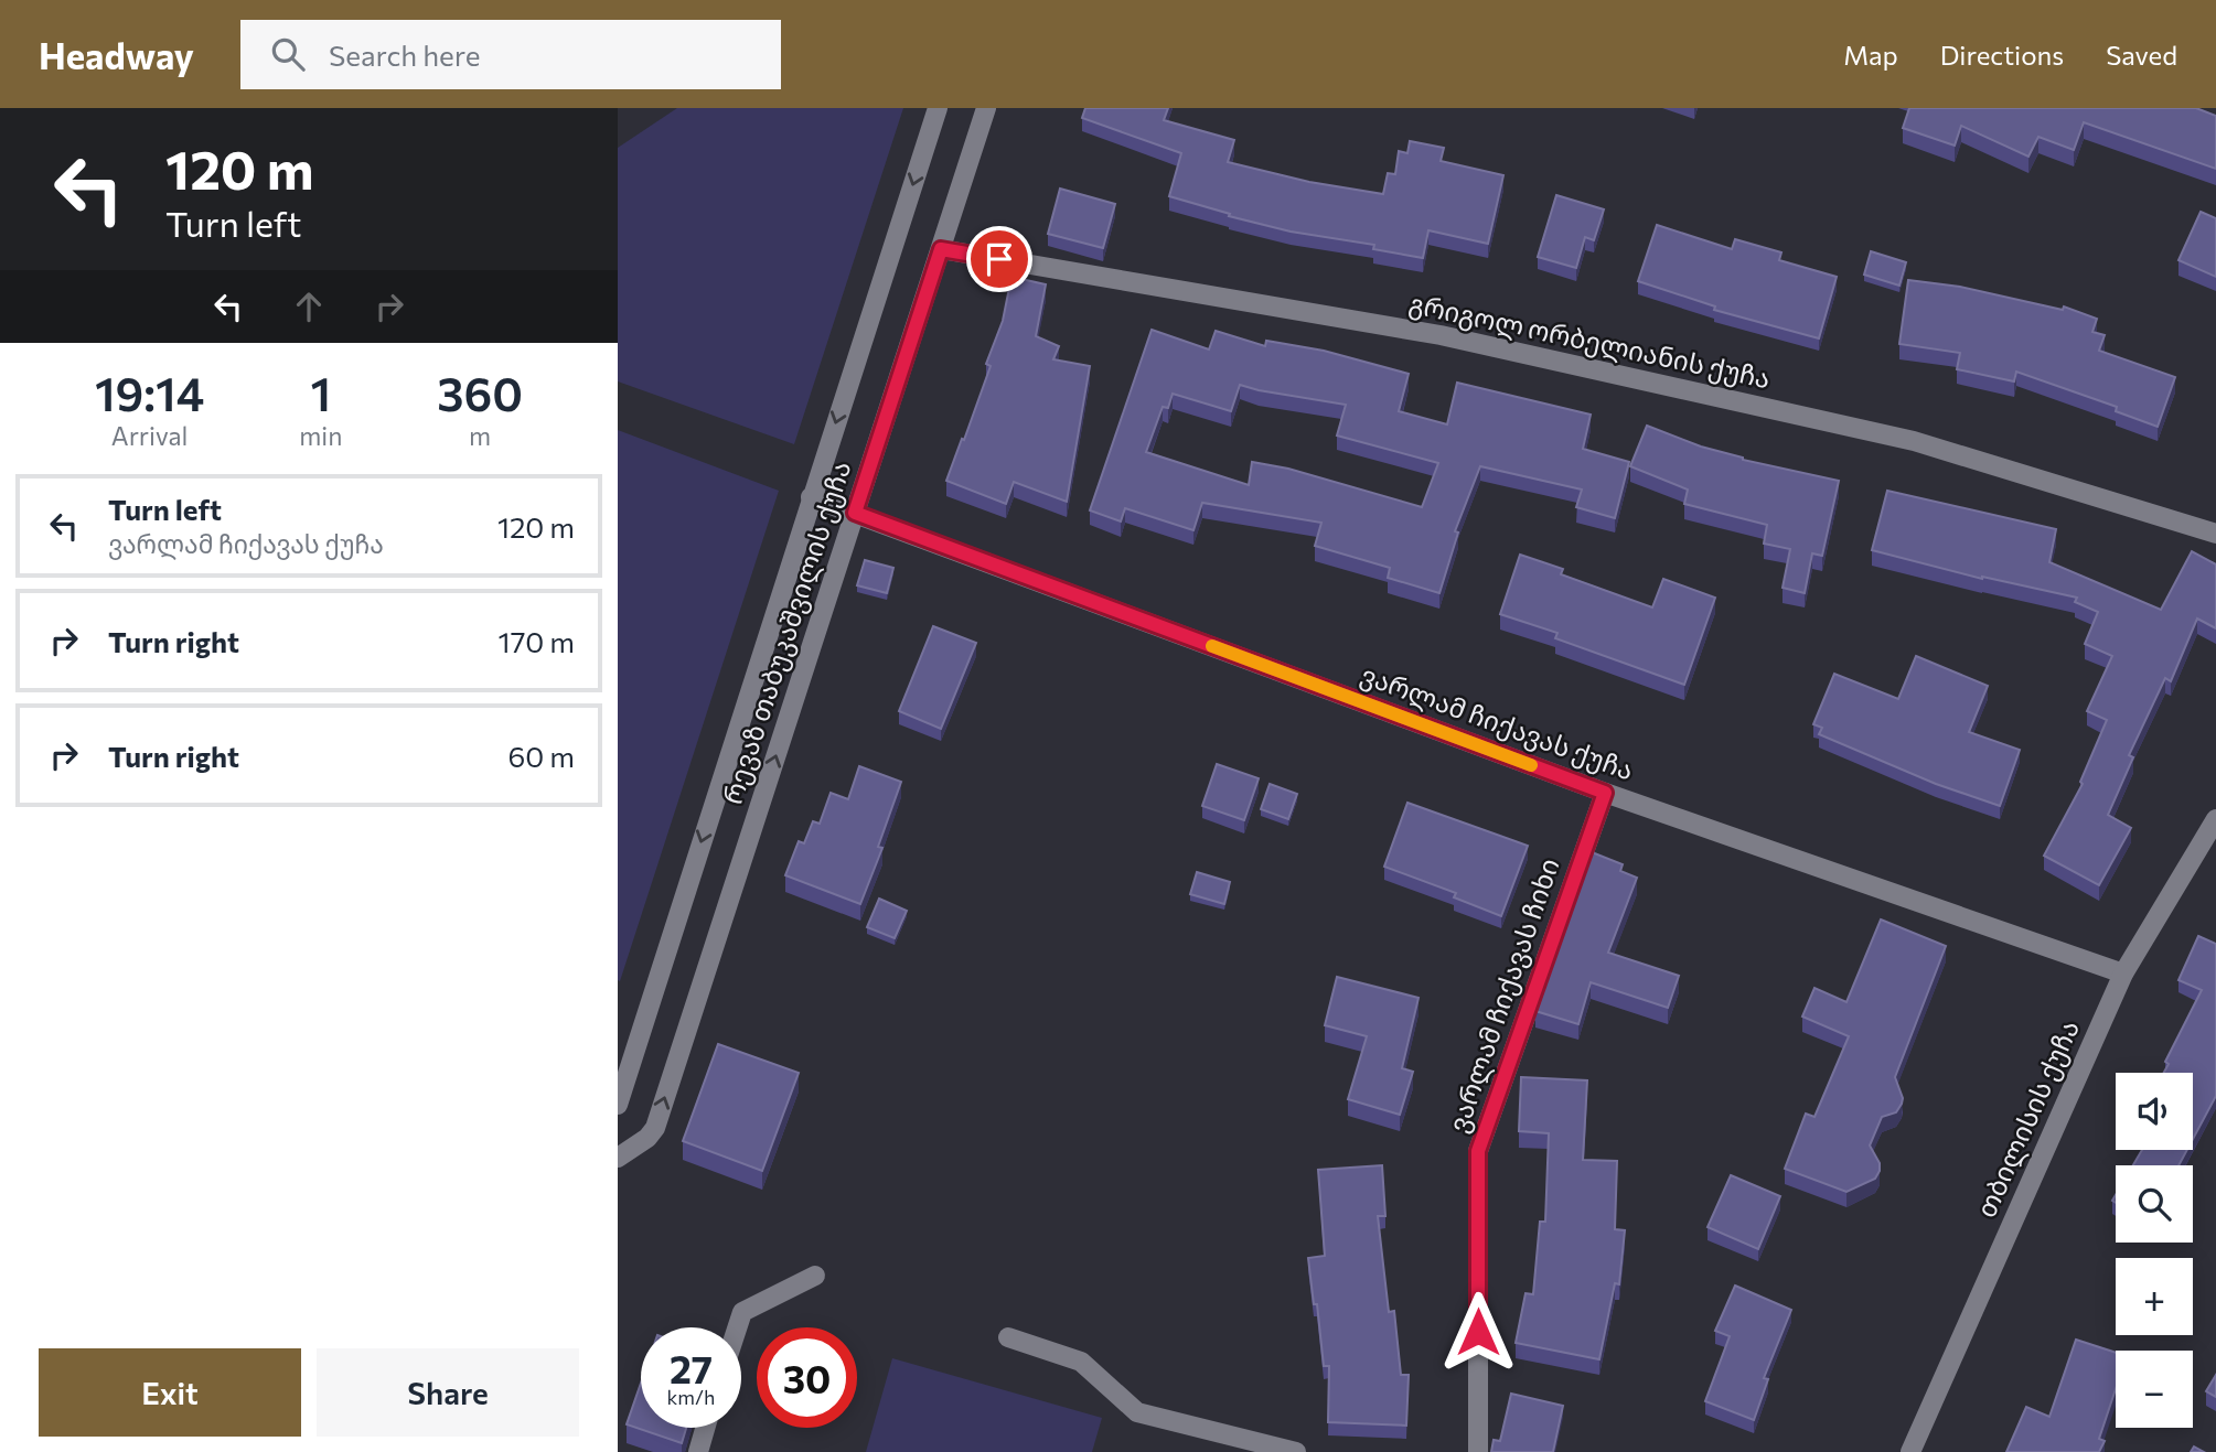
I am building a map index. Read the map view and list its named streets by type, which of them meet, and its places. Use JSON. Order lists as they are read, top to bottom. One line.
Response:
{"streets":{"street":["გრიგოლ ორბელიანის ქუჩა","რევაზ თაბუკაშვილის ქუჩა","ვარლამ ჩიქავას ქუჩა","ვარლამ ჩიქავას ჩიხი","თბილისის ქუჩა"]},"crossings":[["გრიგოლ ორბელიანის ქუჩა","რევაზ თაბუკაშვილის ქუჩა"],["რევაზ თაბუკაშვილის ქუჩა","ვარლამ ჩიქავას ქუჩა"],["ვარლამ ჩიქავას ქუჩა","ვარლამ ჩიქავას ჩიხი"],["ვარლამ ჩიქავას ქუჩა","თბილისის ქუჩა"]],"page":{"header":"Headway","search":"Search here","nav":["Map","Directions","Saved"],"turn":["120 m","Turn left"],"eta":["19:14","Arrival","1","min","360","m"],"list":[{"name":"Turn left","note":"ვარლამ ჩიქავას ქუჩა","value":"120 m"},{"name":"Turn right","value":"170 m"},{"name":"Turn right","value":"60 m"}],"map_buttons":["+","−"],"speed":"27 km/h","limit":"30","buttons":["Exit","Share"]}}
